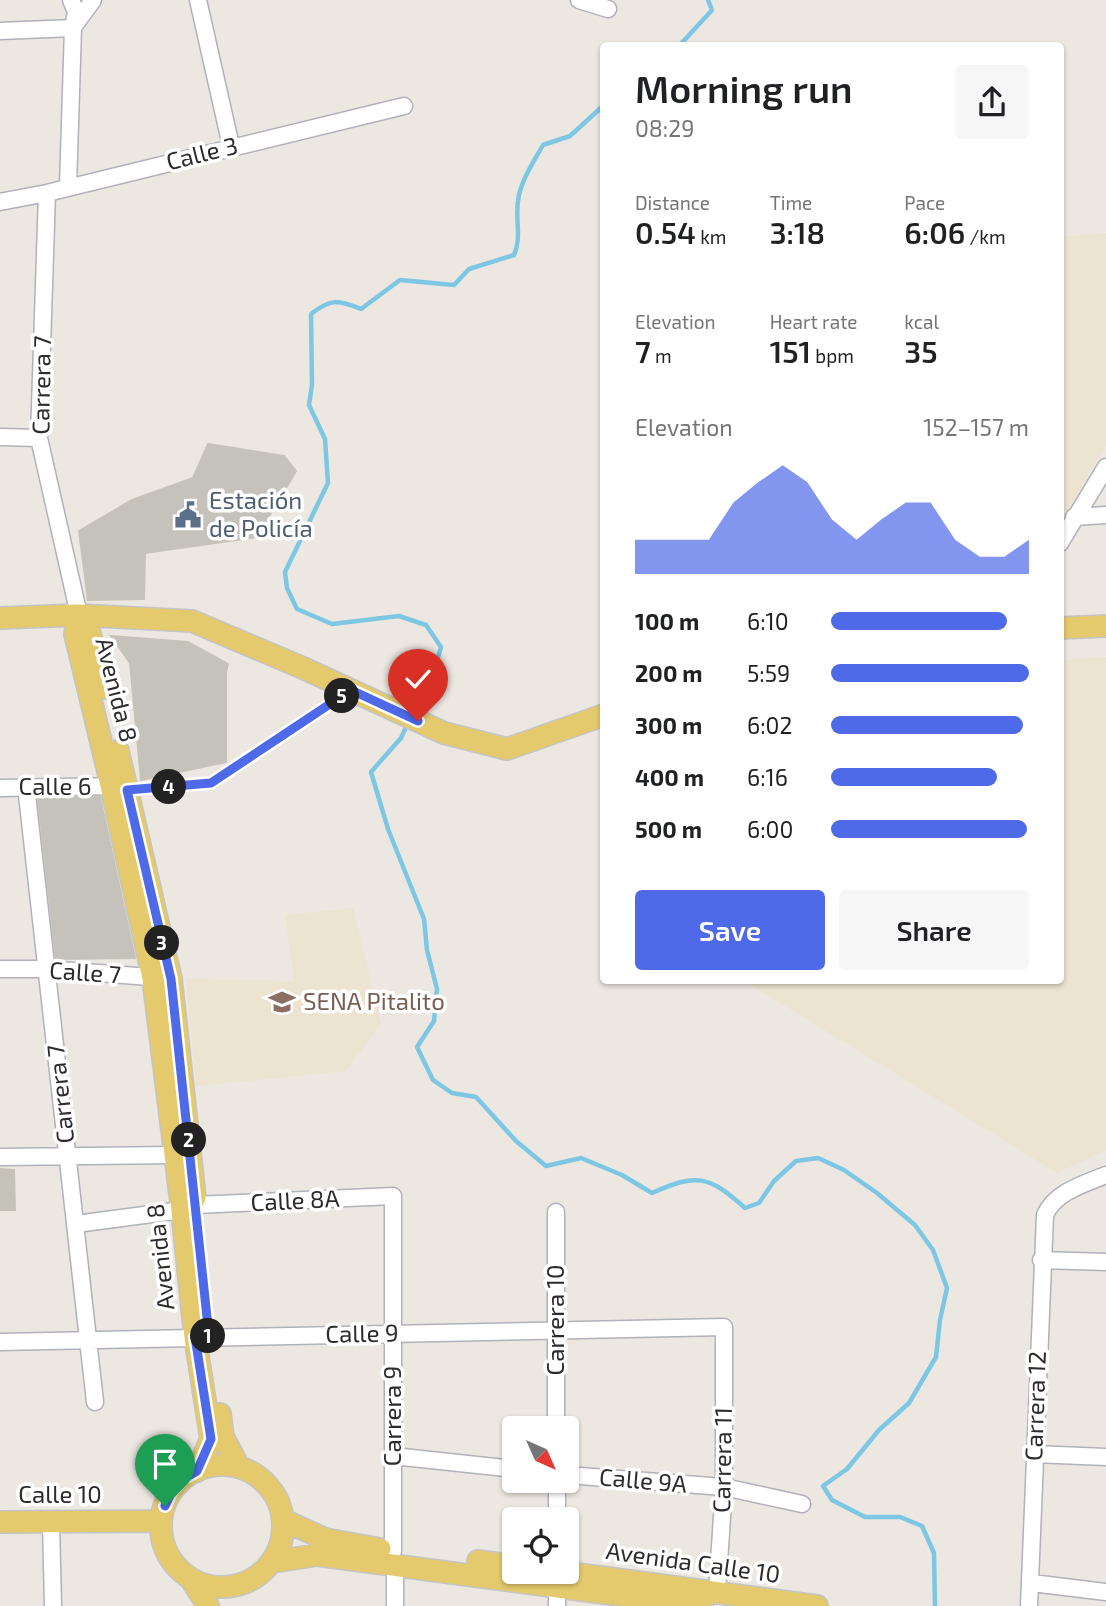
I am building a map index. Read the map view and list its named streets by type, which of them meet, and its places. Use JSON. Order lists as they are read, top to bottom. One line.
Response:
{"streets":{"main road":["Avenida 8","Calle 10","Avenida Calle 10"],"street":["Calle 3","Carrera 7","Calle 6","Calle 7","Calle 8A","Carrera 10","Calle 9","Carrera 12","Carrera 9","Carrera 11","Calle 9A"]},"crossings":[["Calle 3","Carrera 7"],["Carrera 7","Avenida 8"],["Carrera 7","Calle 6"],["Carrera 7","Calle 7"],["Carrera 7","Calle 8A"],["Carrera 7","Calle 9"],["Avenida 8","Calle 6"],["Avenida 8","Calle 7"],["Avenida 8","Calle 8A"],["Avenida 8","Calle 9"],["Avenida 8","Calle 10"],["Avenida 8","Avenida Calle 10"],["Calle 8A","Carrera 9"],["Carrera 10","Calle 9"],["Calle 9","Carrera 9"],["Calle 9","Carrera 11"],["Carrera 9","Avenida Calle 10"],["Carrera 11","Calle 9A"],["Carrera 11","Avenida Calle 10"],["Calle 10","Avenida Calle 10"]],"places":{"public building":["Estación de Policía"],"school or university":["SENA Pitalito"]},"north":"bottom right","page":{"heading":["Morning run","08:29"],"stats":[["Distance","0.54 km"],["Time","3:18"],["Pace","6:06 /km"],["Elevation","7 m"],["Heart rate","151 bpm"],["kcal","35"]],"chart":["Elevation","152–157 m"],"list":[{"name":"100 m","note":"6:10"},{"name":"200 m","note":"5:59"},{"name":"300 m","note":"6:02"},{"name":"400 m","note":"6:16"},{"name":"500 m","note":"6:00"}],"pins":["5","4","3","2","1"],"buttons":["Save","Share"]}}
